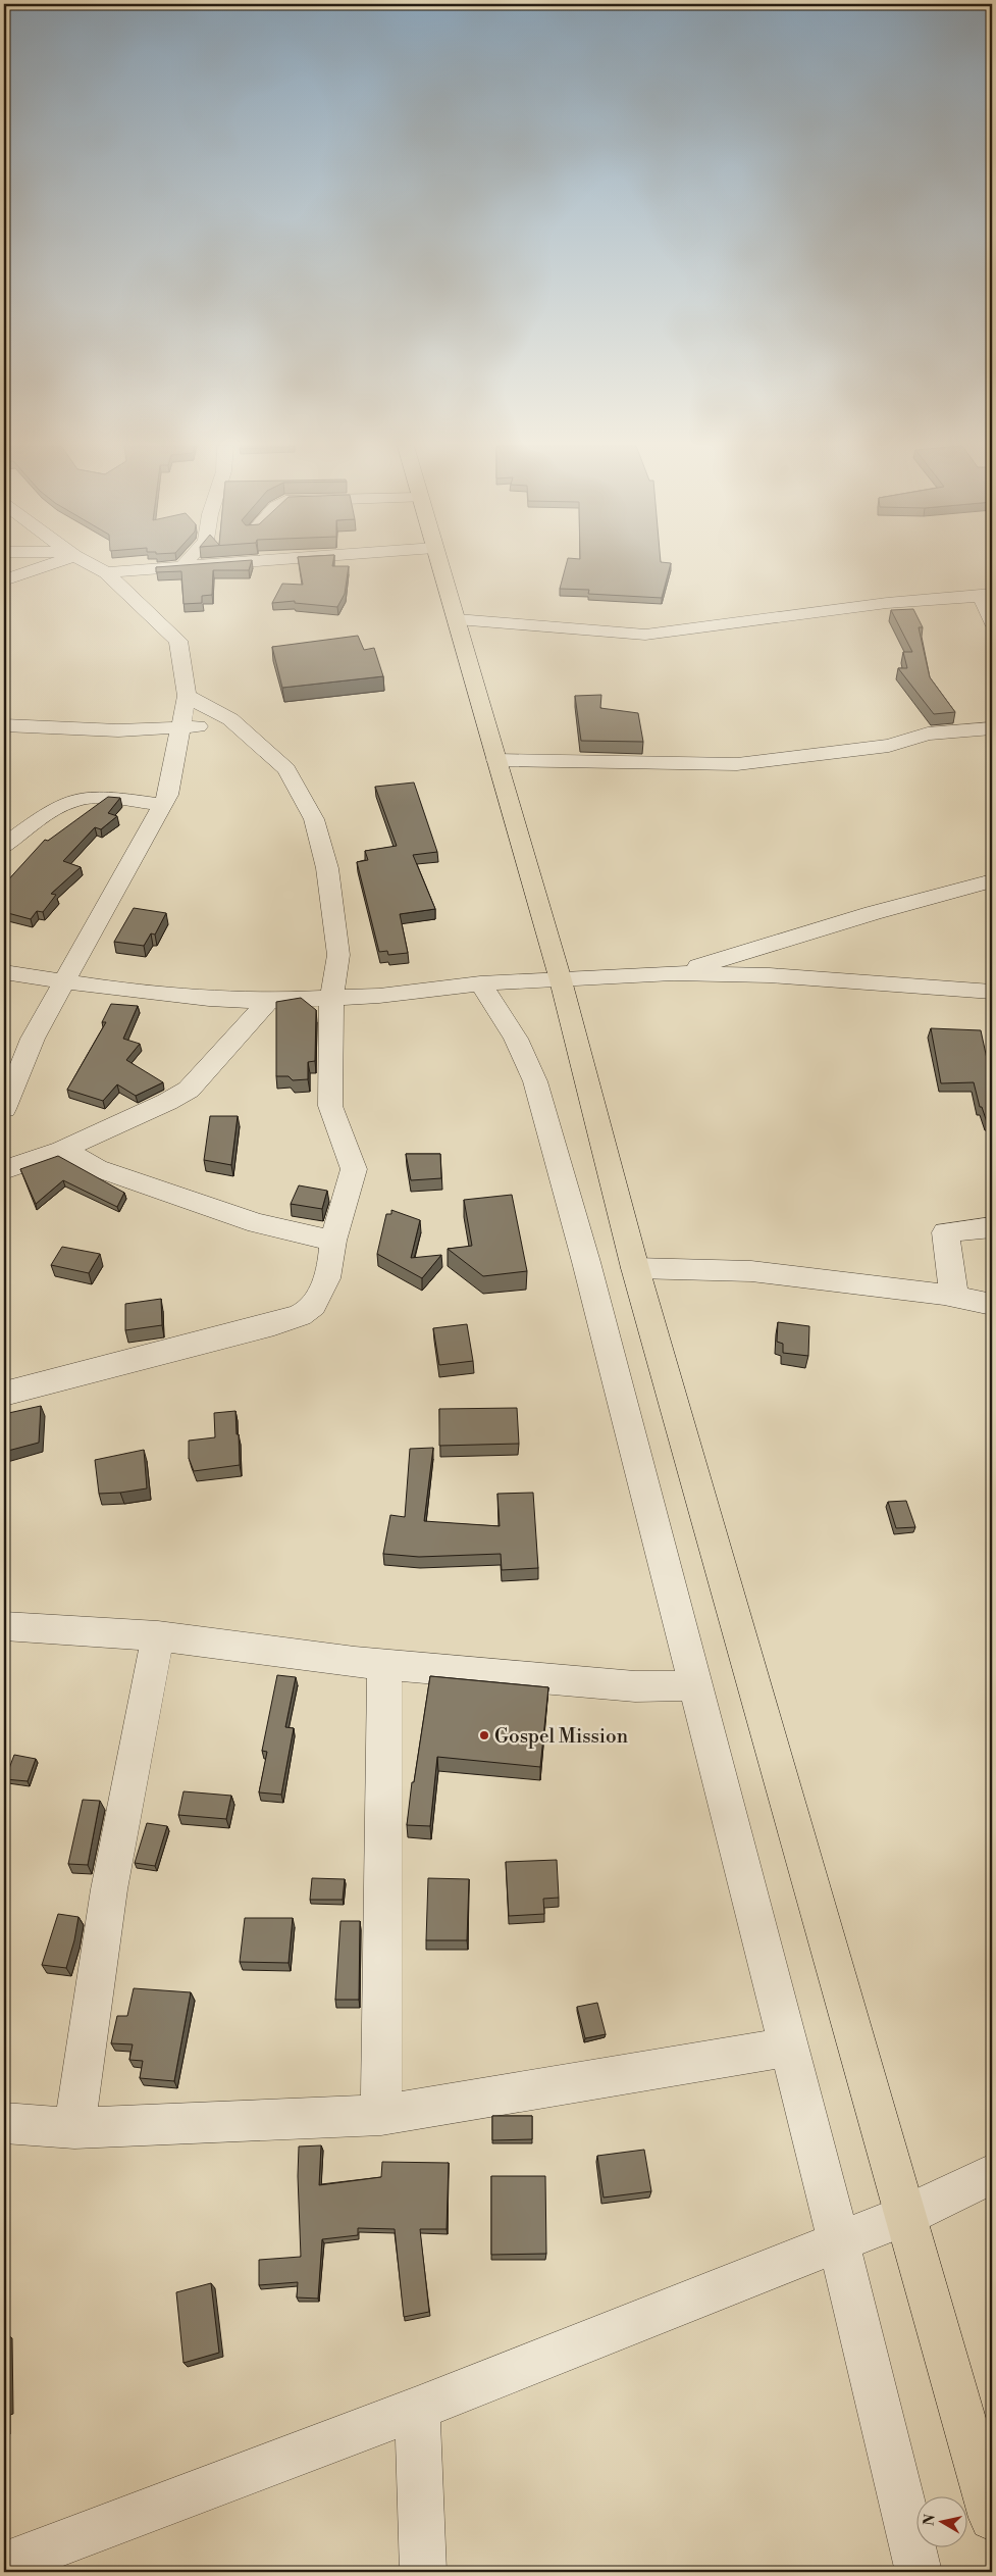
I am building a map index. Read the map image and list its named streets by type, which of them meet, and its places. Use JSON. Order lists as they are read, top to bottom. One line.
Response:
{"places":["Gospel Mission"],"north":"left"}
